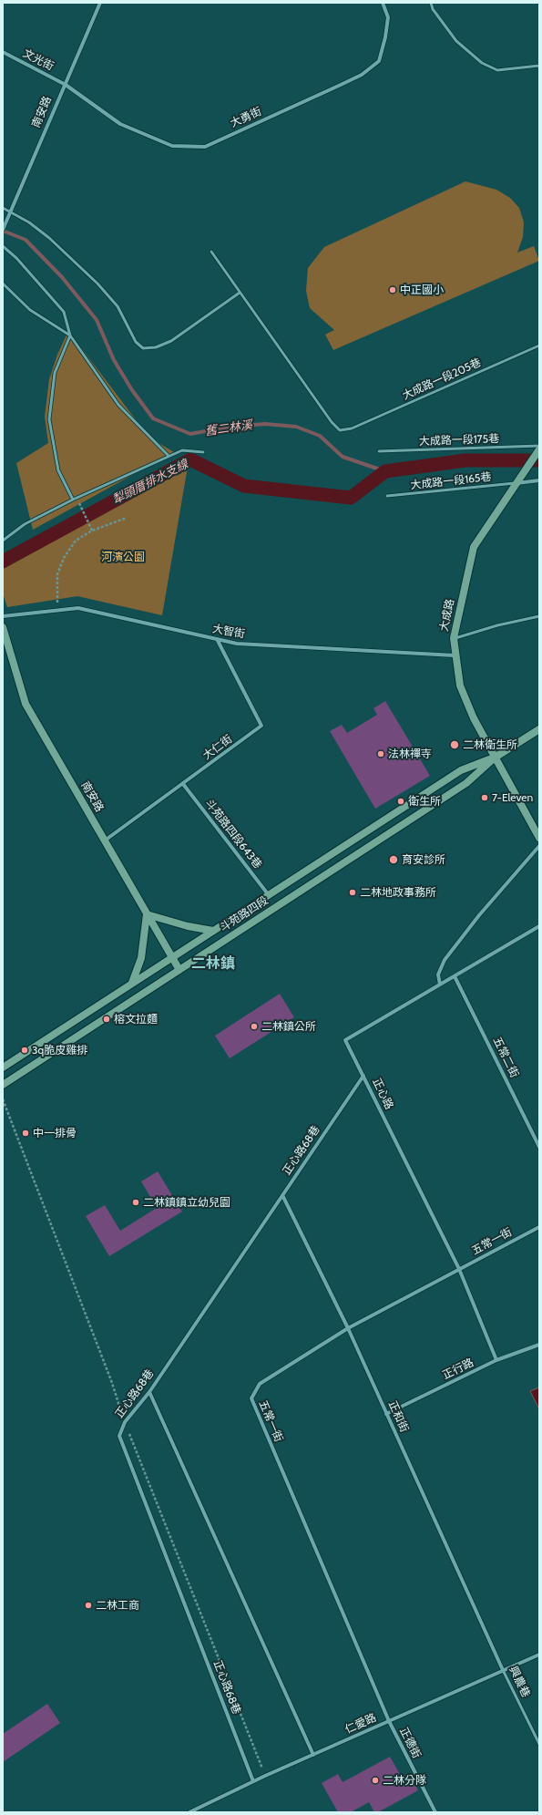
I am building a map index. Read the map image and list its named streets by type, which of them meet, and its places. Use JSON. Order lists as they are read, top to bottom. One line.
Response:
{"streets":{"main road":["南安路","大成路","斗苑路四段"],"street":["文光街","大勇街","大智街","大仁街","斗苑路四段643巷","五常二街","正心路","正心路68巷","五常一街","正行路","正和街","興農巷","仁愛路","正德街"],"lane":["大成路一段205巷","大成路一段175巷","大成路一段165巷"]},"crossings":[["文光街","南安路"],["文光街","大勇街"],["南安路","大勇街"],["南安路","大仁街"],["南安路","斗苑路四段"],["大成路一段165巷","大成路"],["大成路","大智街"],["大成路","斗苑路四段"],["大智街","大仁街"],["大仁街","斗苑路四段643巷"],["斗苑路四段643巷","斗苑路四段"],["五常二街","正心路"],["正心路","正心路68巷"],["正心路","五常一街"],["正心路","正行路"],["正心路68巷","正和街"],["正心路68巷","仁愛路"],["五常一街","正和街"],["五常一街","仁愛路"],["五常一街","正德街"],["正行路","正和街"],["正和街","興農巷"],["興農巷","仁愛路"],["仁愛路","正德街"]],"districts":["二林鎮"],"water":["舊二林溪","犁頭厝排水支線"],"parks":["河濱公園"],"places":["中正國小","二林衛生所","法林禪寺","7-Eleven","衛生所","育安診所","二林地政事務所","榕文拉麵","二林鎮公所","3q脆皮雞排","中一排骨","二林鎮鎮立幼兒園","二林工商","二林分隊"]}
